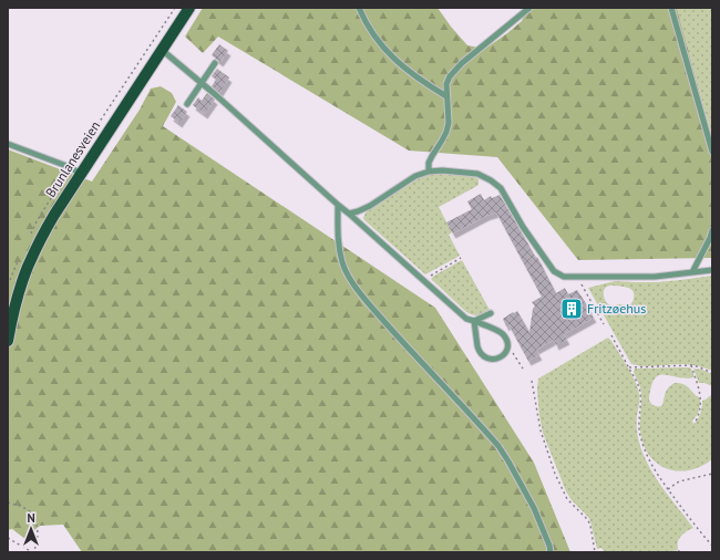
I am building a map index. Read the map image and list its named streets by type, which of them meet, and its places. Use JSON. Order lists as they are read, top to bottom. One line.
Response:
{"streets":{"main road":["Brunlanesveien"]},"places":{"building":["Fritzøehus"]},"north":"top"}
